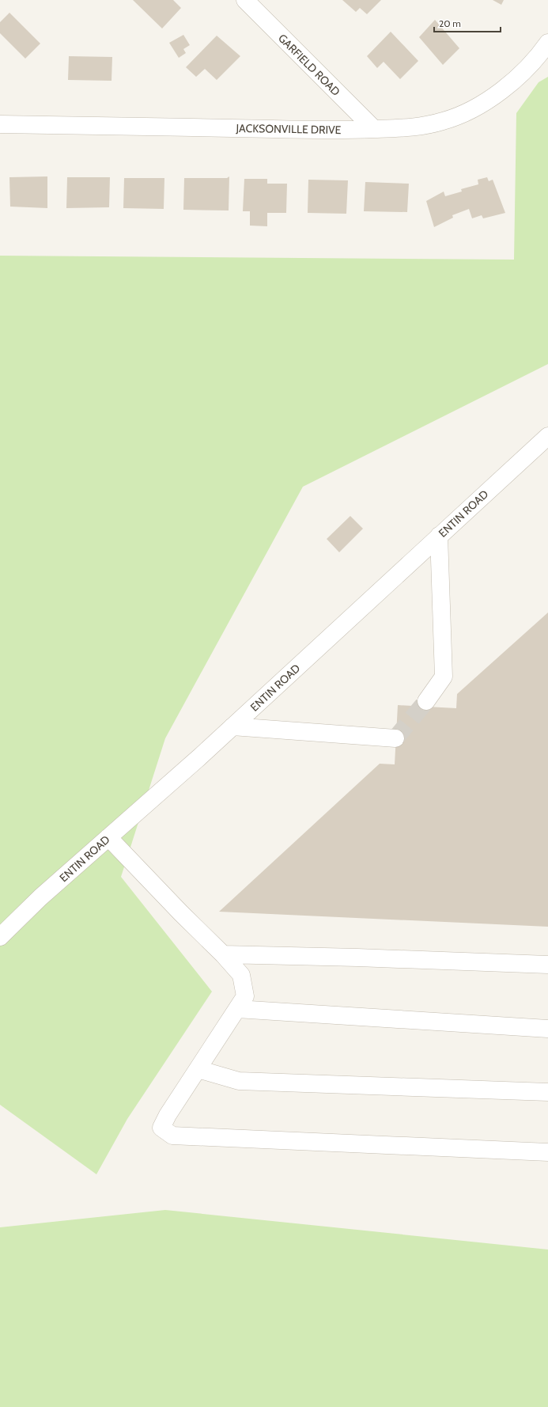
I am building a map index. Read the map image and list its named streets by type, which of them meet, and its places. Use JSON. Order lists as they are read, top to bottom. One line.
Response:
{"streets":{"street":["GARFIELD ROAD","JACKSONVILLE DRIVE","ENTIN ROAD"]},"crossings":[["GARFIELD ROAD","JACKSONVILLE DRIVE"]],"scale_bar":"20 m"}
